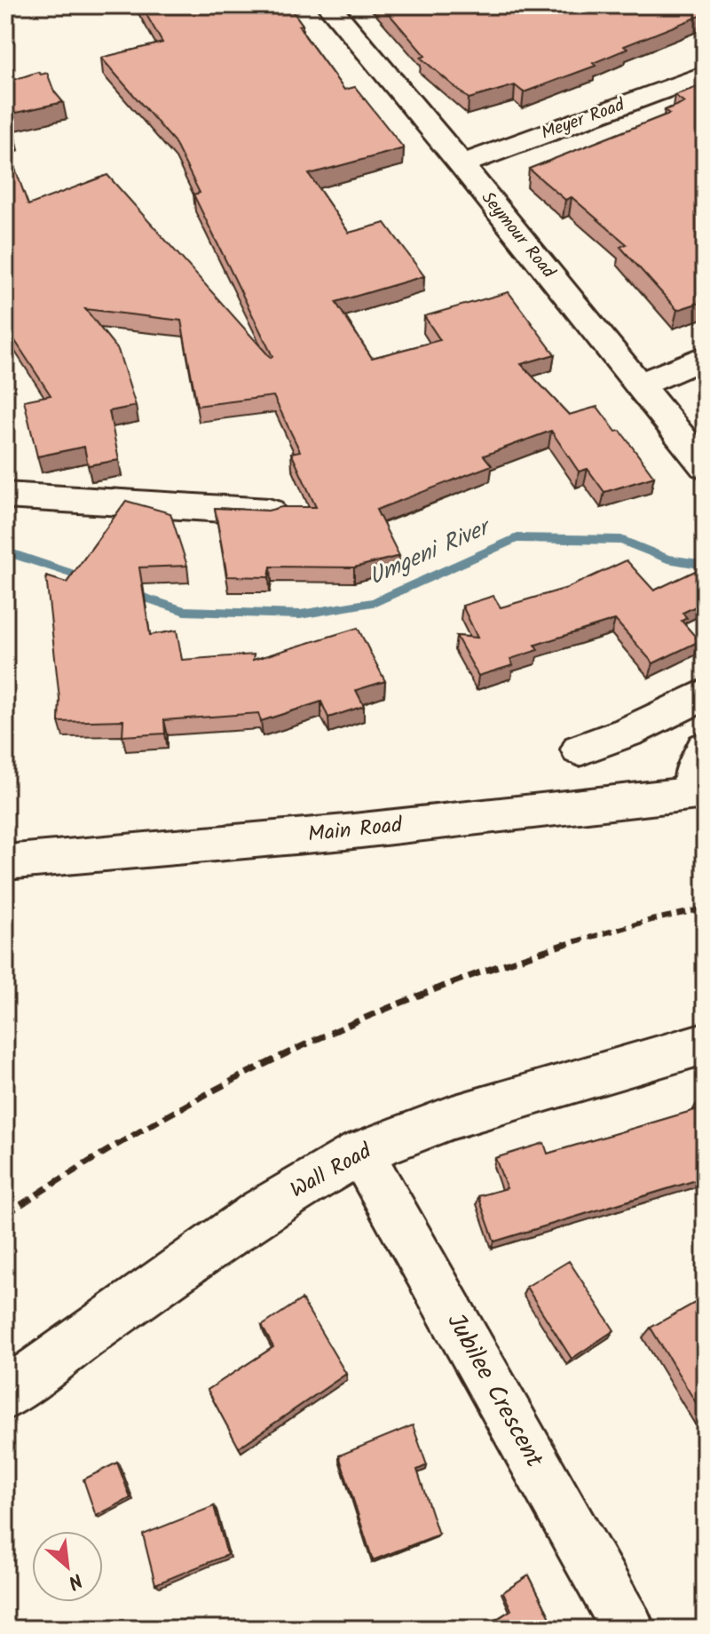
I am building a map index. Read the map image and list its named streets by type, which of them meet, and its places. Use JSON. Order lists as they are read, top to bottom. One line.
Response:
{"streets":{"street":["Meyer Road","Seymour Road","Main Road","Wall Road","Jubilee Crescent"]},"crossings":[["Meyer Road","Seymour Road"],["Wall Road","Jubilee Crescent"]],"water":["Umgeni River"],"north":"bottom right"}
